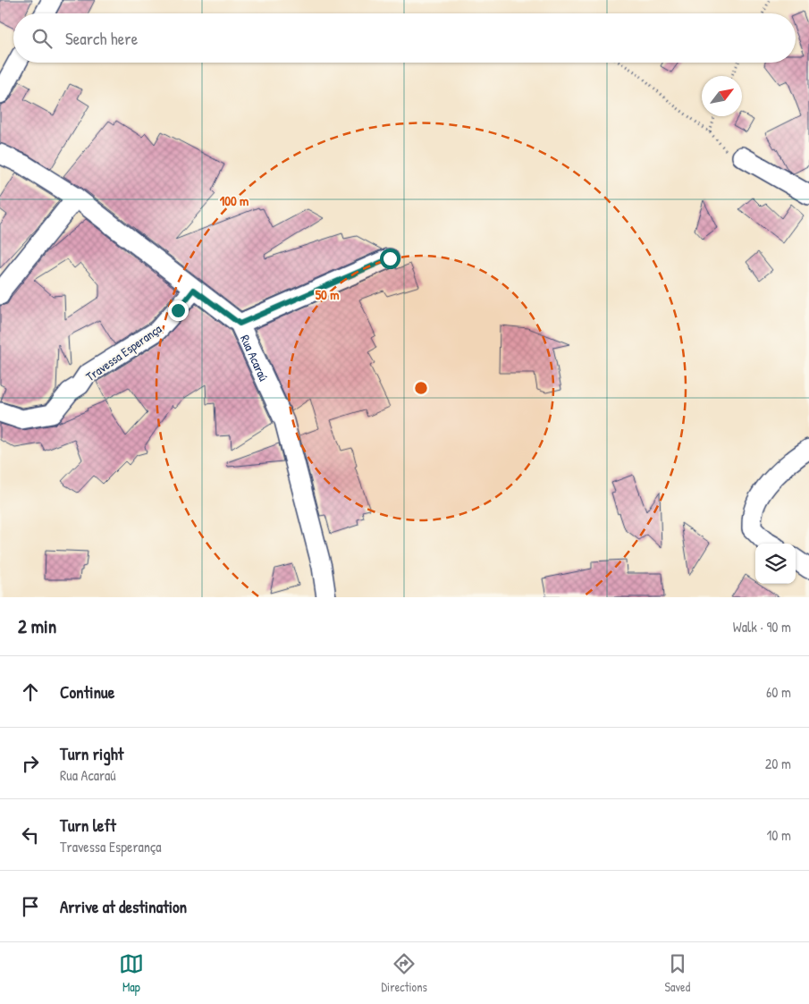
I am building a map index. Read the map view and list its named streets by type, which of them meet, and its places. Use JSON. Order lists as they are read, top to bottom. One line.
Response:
{"streets":{"street":["Travessa Esperança","Rua Acaraú"]},"crossings":[["Travessa Esperança","Rua Acaraú"]],"north":"top right","page":{"search":"Search here","heading":["2 min","Walk · 90 m"],"list":[["Continue","60 m"],["Turn right","Rua Acaraú","20 m"],["Turn left","Travessa Esperança","10 m"],"Arrive at destination"],"nav":["Map","Directions","Saved"]},"rings":["100 m","50 m"]}
